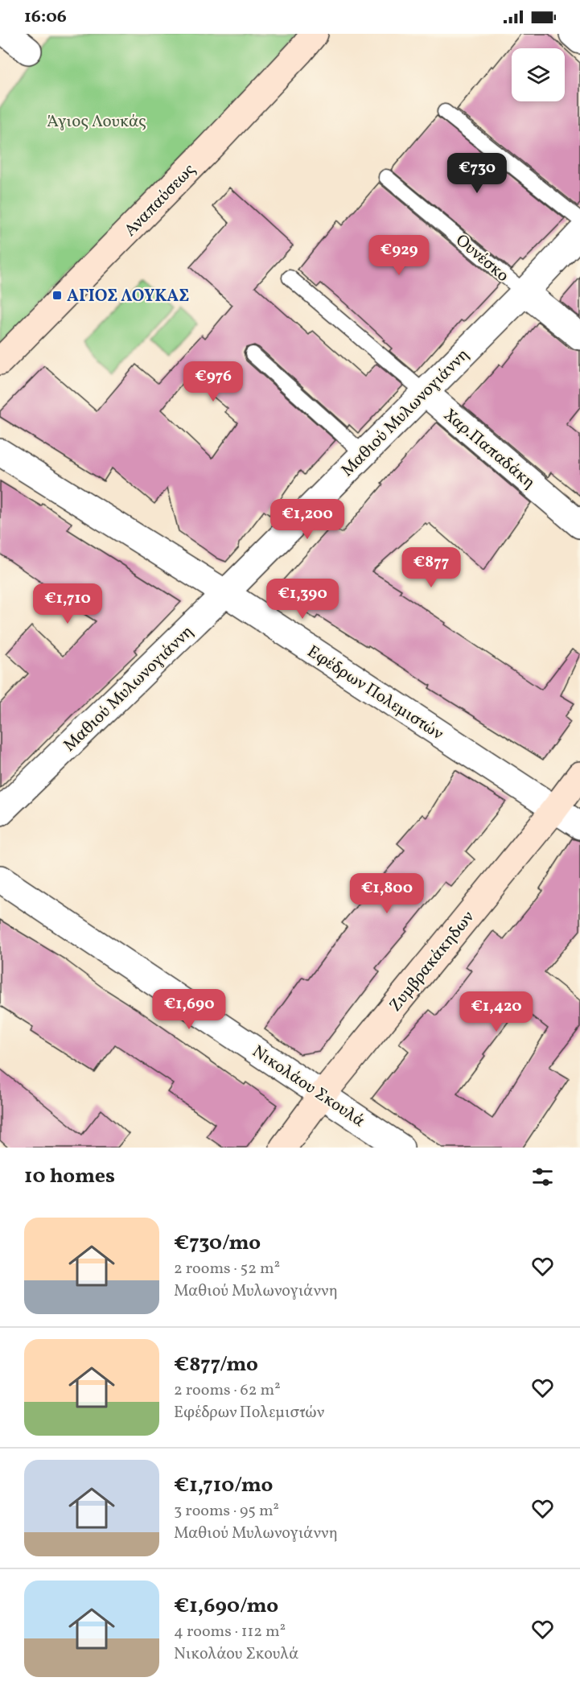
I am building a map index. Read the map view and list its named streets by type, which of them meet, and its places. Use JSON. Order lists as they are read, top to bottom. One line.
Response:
{"streets":{"main road":["Αναπαύσεως","Ζυμβρακάκηδων"],"street":["Ουνέσκο","Μαθιού Μυλωνογιάννη","Χαρ.Παπαδάκη","Εφέδρων Πολεμιστών","Νικολάου Σκουλά"]},"crossings":[["Ουνέσκο","Μαθιού Μυλωνογιάννη"],["Μαθιού Μυλωνογιάννη","Χαρ.Παπαδάκη"],["Μαθιού Μυλωνογιάννη","Εφέδρων Πολεμιστών"],["Εφέδρων Πολεμιστών","Ζυμβρακάκηδων"],["Ζυμβρακάκηδων","Νικολάου Σκουλά"]],"parks":["Άγιος Λουκάς"],"places":{"transit":["ΑΓΙΟΣ ΛΟΥΚΑΣ"]},"page":{"status":"16:06","price":["€730","€929","€976","€1,200","€877","€1,390","€1,710","€1,800","€1,690","€1,420"],"heading":"10 homes","list":[{"name":"€730/mo","note":"2 rooms · 52 m² · Μαθιού Μυλωνογιάννη"},{"name":"€877/mo","note":"2 rooms · 62 m² · Εφέδρων Πολεμιστών"},{"name":"€1,710/mo","note":"3 rooms · 95 m² · Μαθιού Μυλωνογιάννη"},{"name":"€1,690/mo","note":"4 rooms · 112 m² · Νικολάου Σκουλά"}]}}
